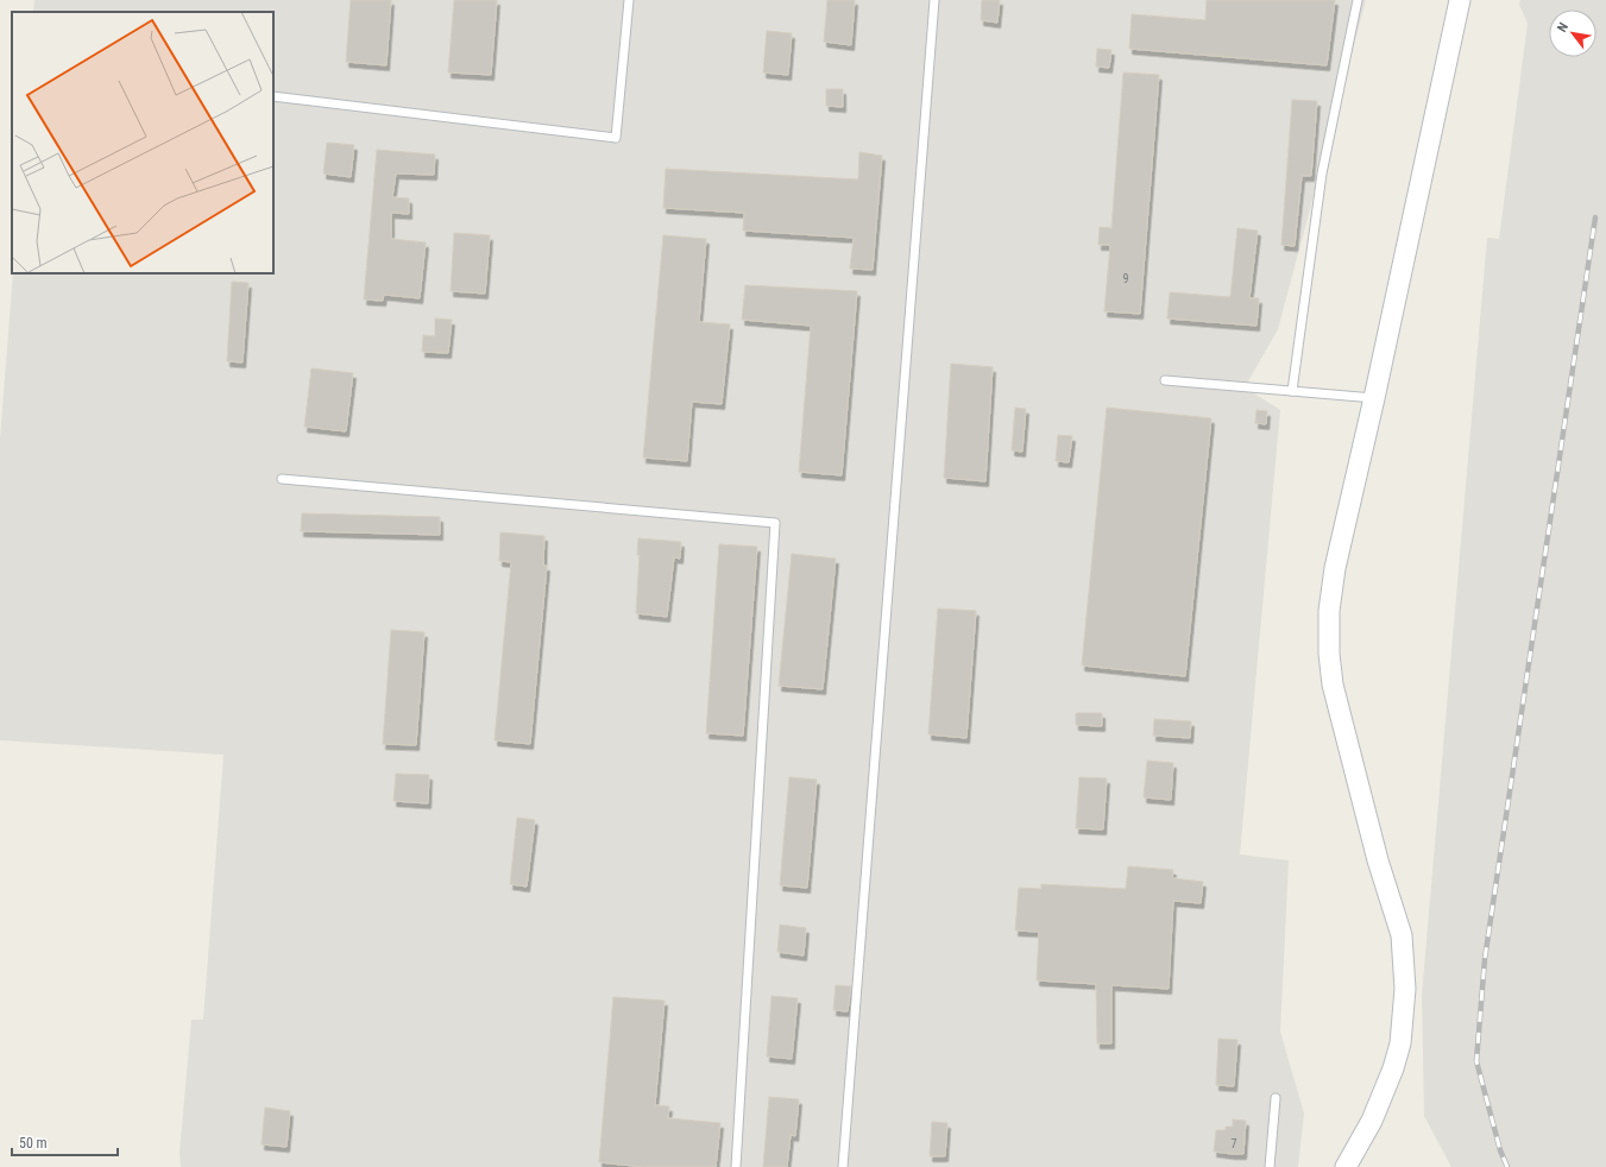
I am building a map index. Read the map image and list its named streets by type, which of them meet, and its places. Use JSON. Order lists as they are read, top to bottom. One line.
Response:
{"house_numbers":["9","7"],"scale_bar":"50 m","north":"top left"}
